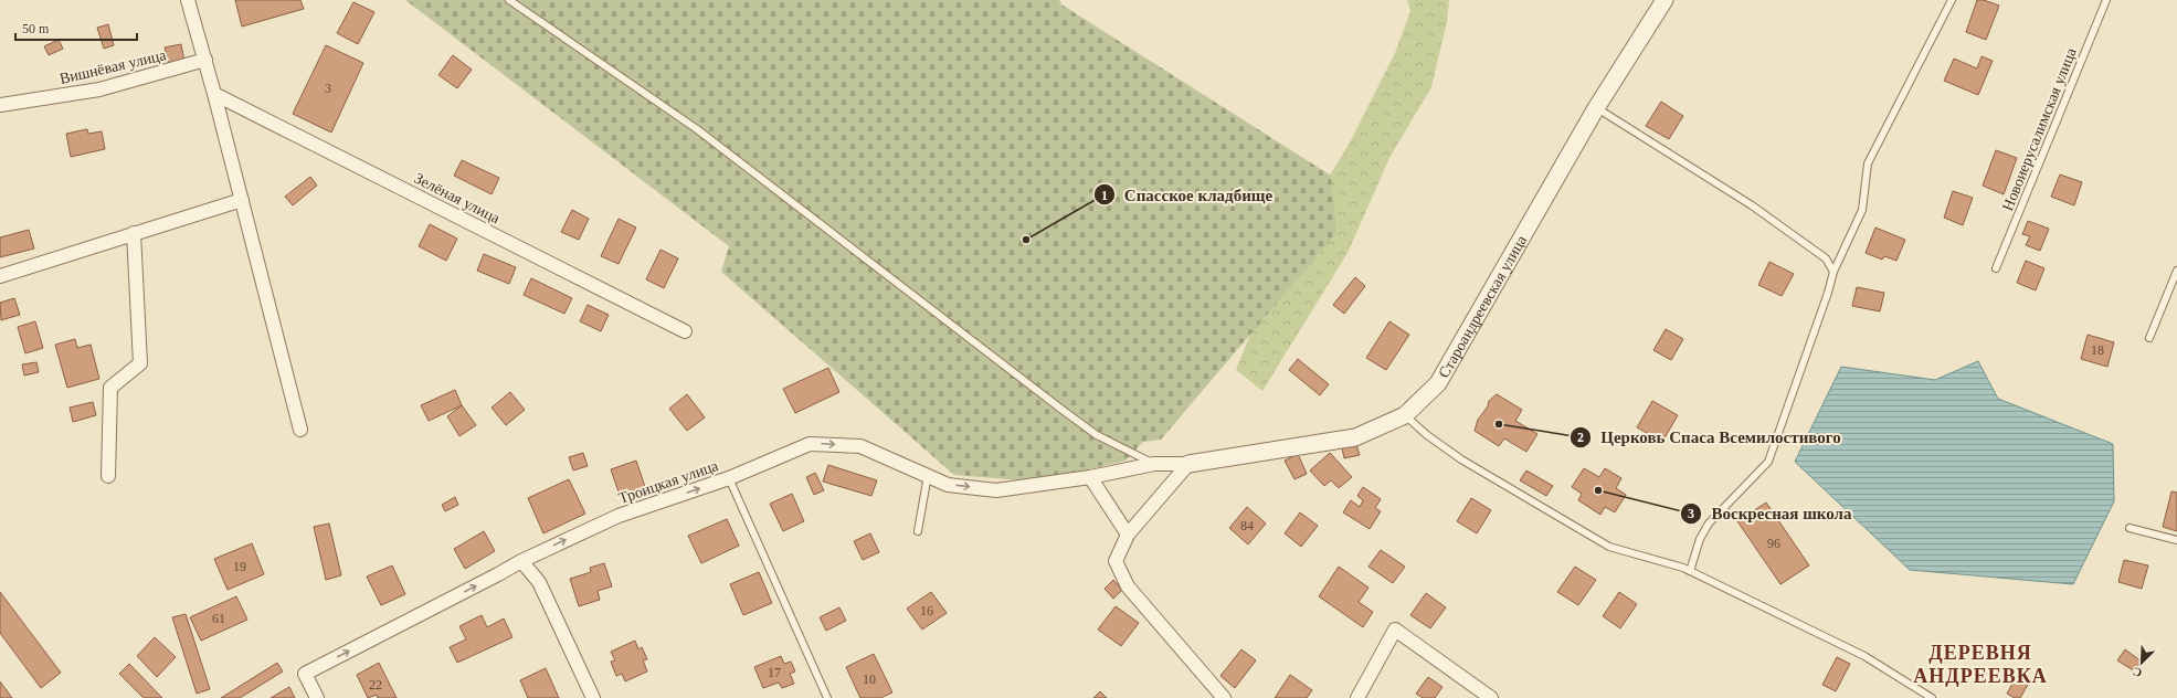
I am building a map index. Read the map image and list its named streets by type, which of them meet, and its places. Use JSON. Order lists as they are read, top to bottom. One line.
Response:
{"streets":{"street":["Вишнёвая улица","Зелёная улица","Староандреевская улица","Троицкая улица"],"lane":["Новоиерусалимская улица"]},"crossings":[["Староандреевская улица","Троицкая улица"]],"one_way":["Троицкая улица"],"districts":["ДЕРЕВНЯ АНДРЕЕВКА"],"places":["Спасское кладбище","Церковь Спаса Всемилостивого","Воскресная школа"],"house_numbers":["3","18","84","96","19","16","61","17","10","22"],"scale_bar":"50 m","north":"bottom left"}
